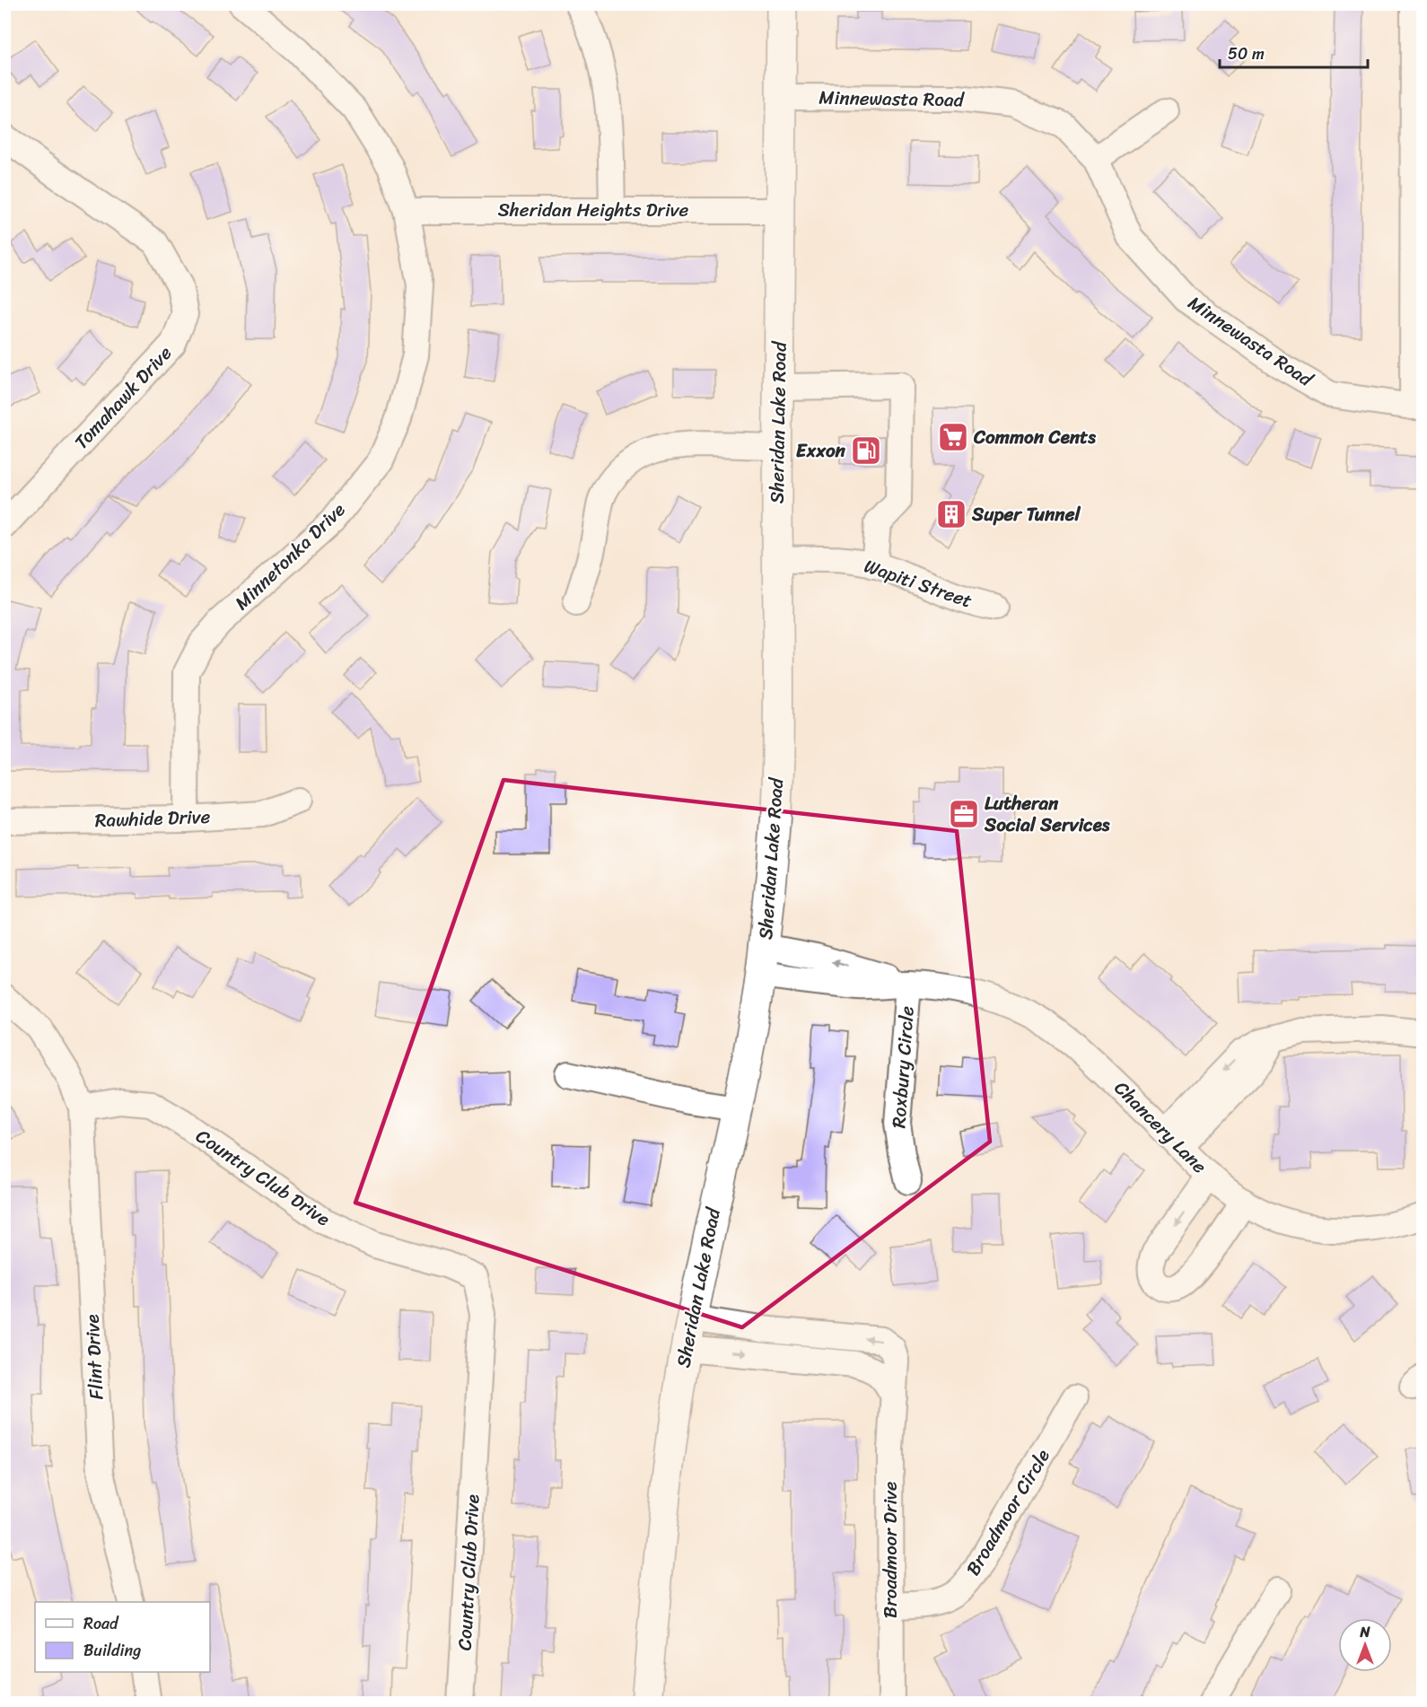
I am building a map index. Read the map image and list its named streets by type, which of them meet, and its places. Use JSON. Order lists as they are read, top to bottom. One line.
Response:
{"streets":{"main road":["Sheridan Lake Road"],"street":["Minnewasta Road","Sheridan Heights Drive","Tomahawk Drive","Minnetonka Drive","Wapiti Street","Rawhide Drive","Roxbury Circle","Chancery Lane","Country Club Drive","Flint Drive","Broadmoor Circle","Broadmoor Drive"]},"crossings":[["Minnewasta Road","Sheridan Lake Road"],["Sheridan Heights Drive","Sheridan Lake Road"],["Sheridan Heights Drive","Minnetonka Drive"],["Sheridan Lake Road","Wapiti Street"],["Sheridan Lake Road","Chancery Lane"],["Sheridan Lake Road","Broadmoor Drive"],["Minnetonka Drive","Rawhide Drive"],["Roxbury Circle","Chancery Lane"],["Country Club Drive","Flint Drive"],["Broadmoor Circle","Broadmoor Drive"]],"places":{"supermarket":["Common Cents"],"fuel station":["Exxon"],"building":["Super Tunnel"],"office":["Lutheran Social Services"]},"legend":["Road","Building"],"scale_bar":"50 m","north":"top"}
